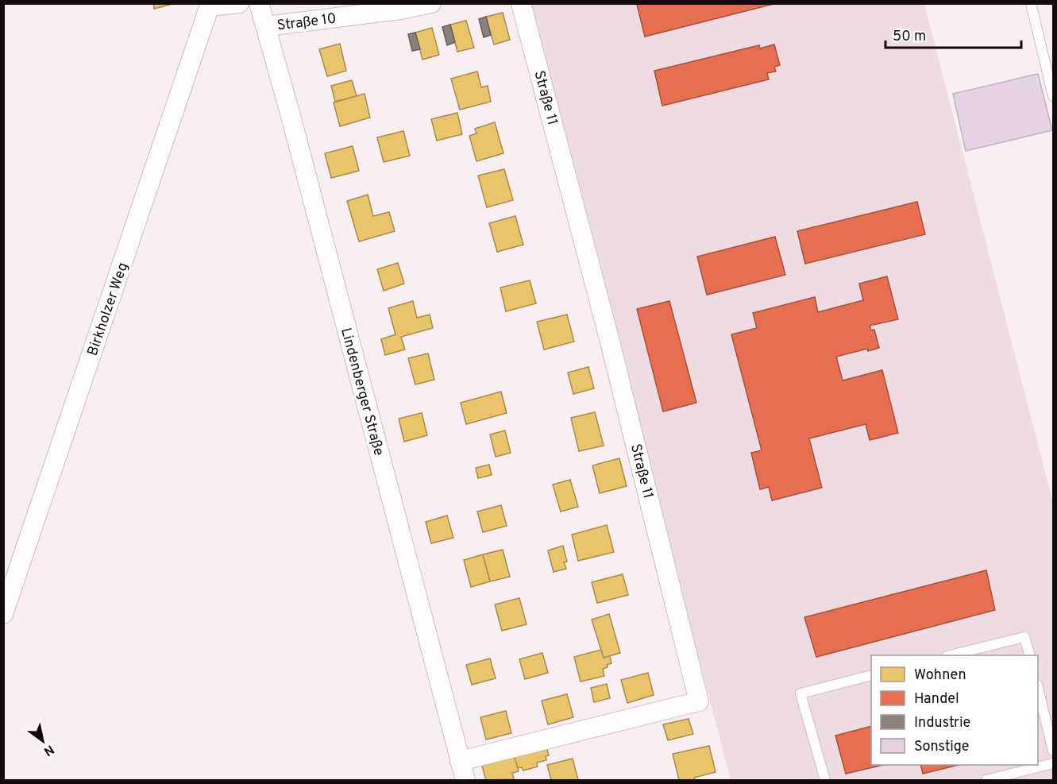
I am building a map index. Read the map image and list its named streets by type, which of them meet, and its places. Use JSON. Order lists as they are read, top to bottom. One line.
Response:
{"streets":{"street":["Straße 10","Straße 11","Birkholzer Weg","Lindenberger Straße"]},"crossings":[["Straße 10","Lindenberger Straße"],["Straße 11","Lindenberger Straße"]],"legend":["Wohnen","Handel","Industrie","Sonstige"],"scale_bar":"50 m","north":"bottom right"}
